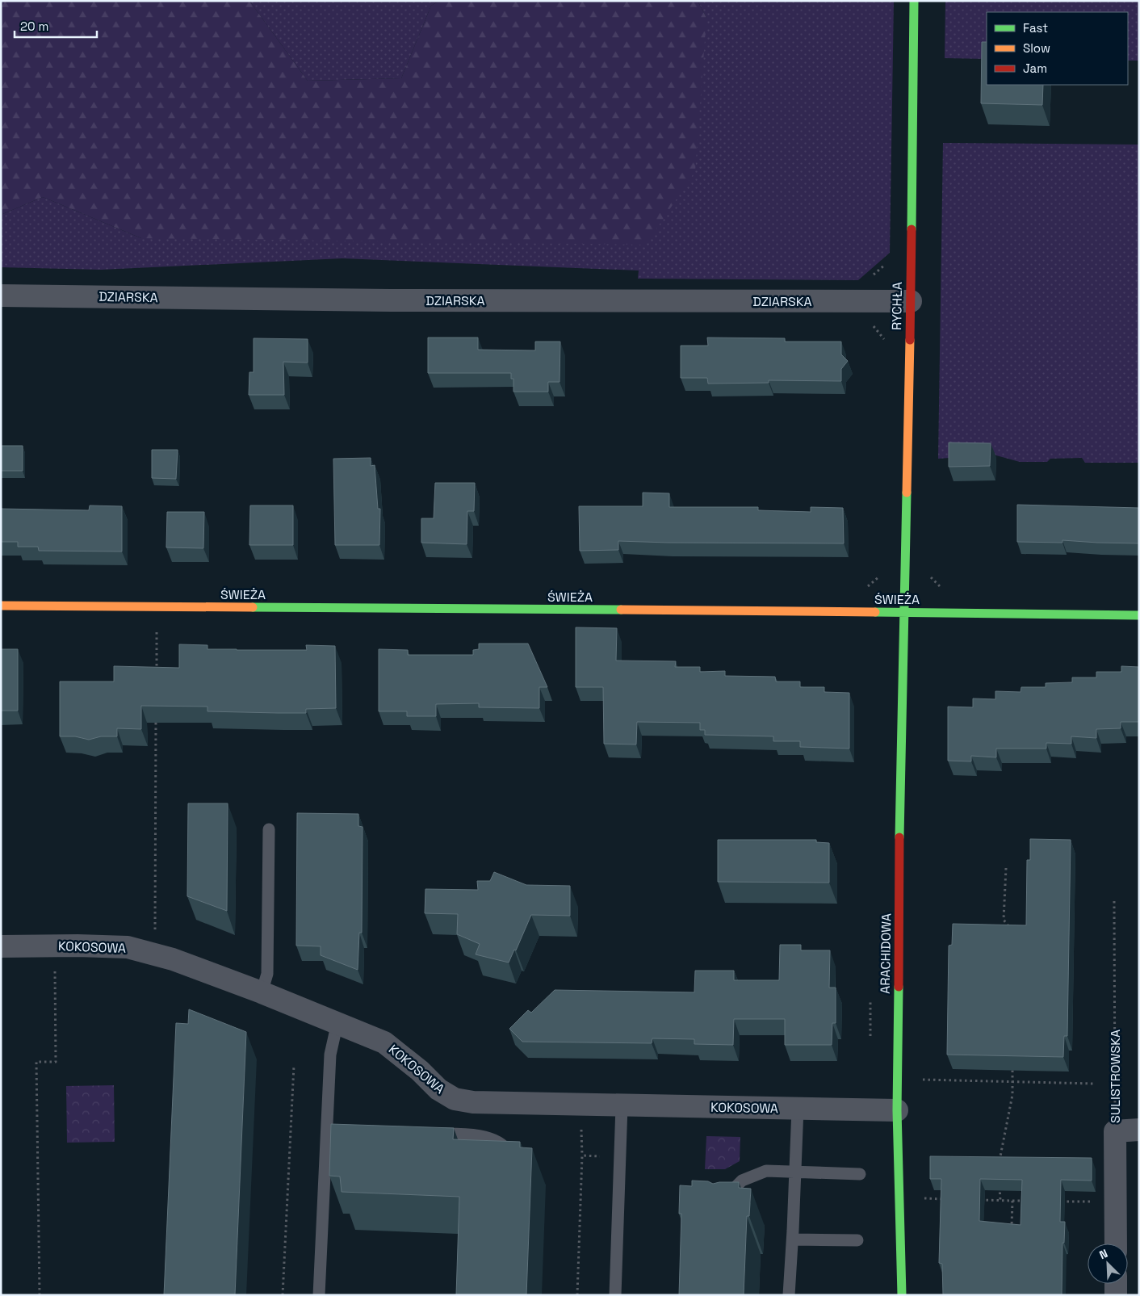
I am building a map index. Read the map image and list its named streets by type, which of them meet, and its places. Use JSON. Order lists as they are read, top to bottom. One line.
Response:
{"streets":{"street":["DZIARSKA","RYCHŁA","ŚWIEŻA","KOKOSOWA","ARACHIDOWA","SULISTROWSKA"]},"crossings":[["DZIARSKA","RYCHŁA"],["RYCHŁA","ŚWIEŻA"],["RYCHŁA","ARACHIDOWA"],["ŚWIEŻA","ARACHIDOWA"],["KOKOSOWA","ARACHIDOWA"]],"legend":["Fast","Slow","Jam"],"scale_bar":"20 m","north":"top left"}
